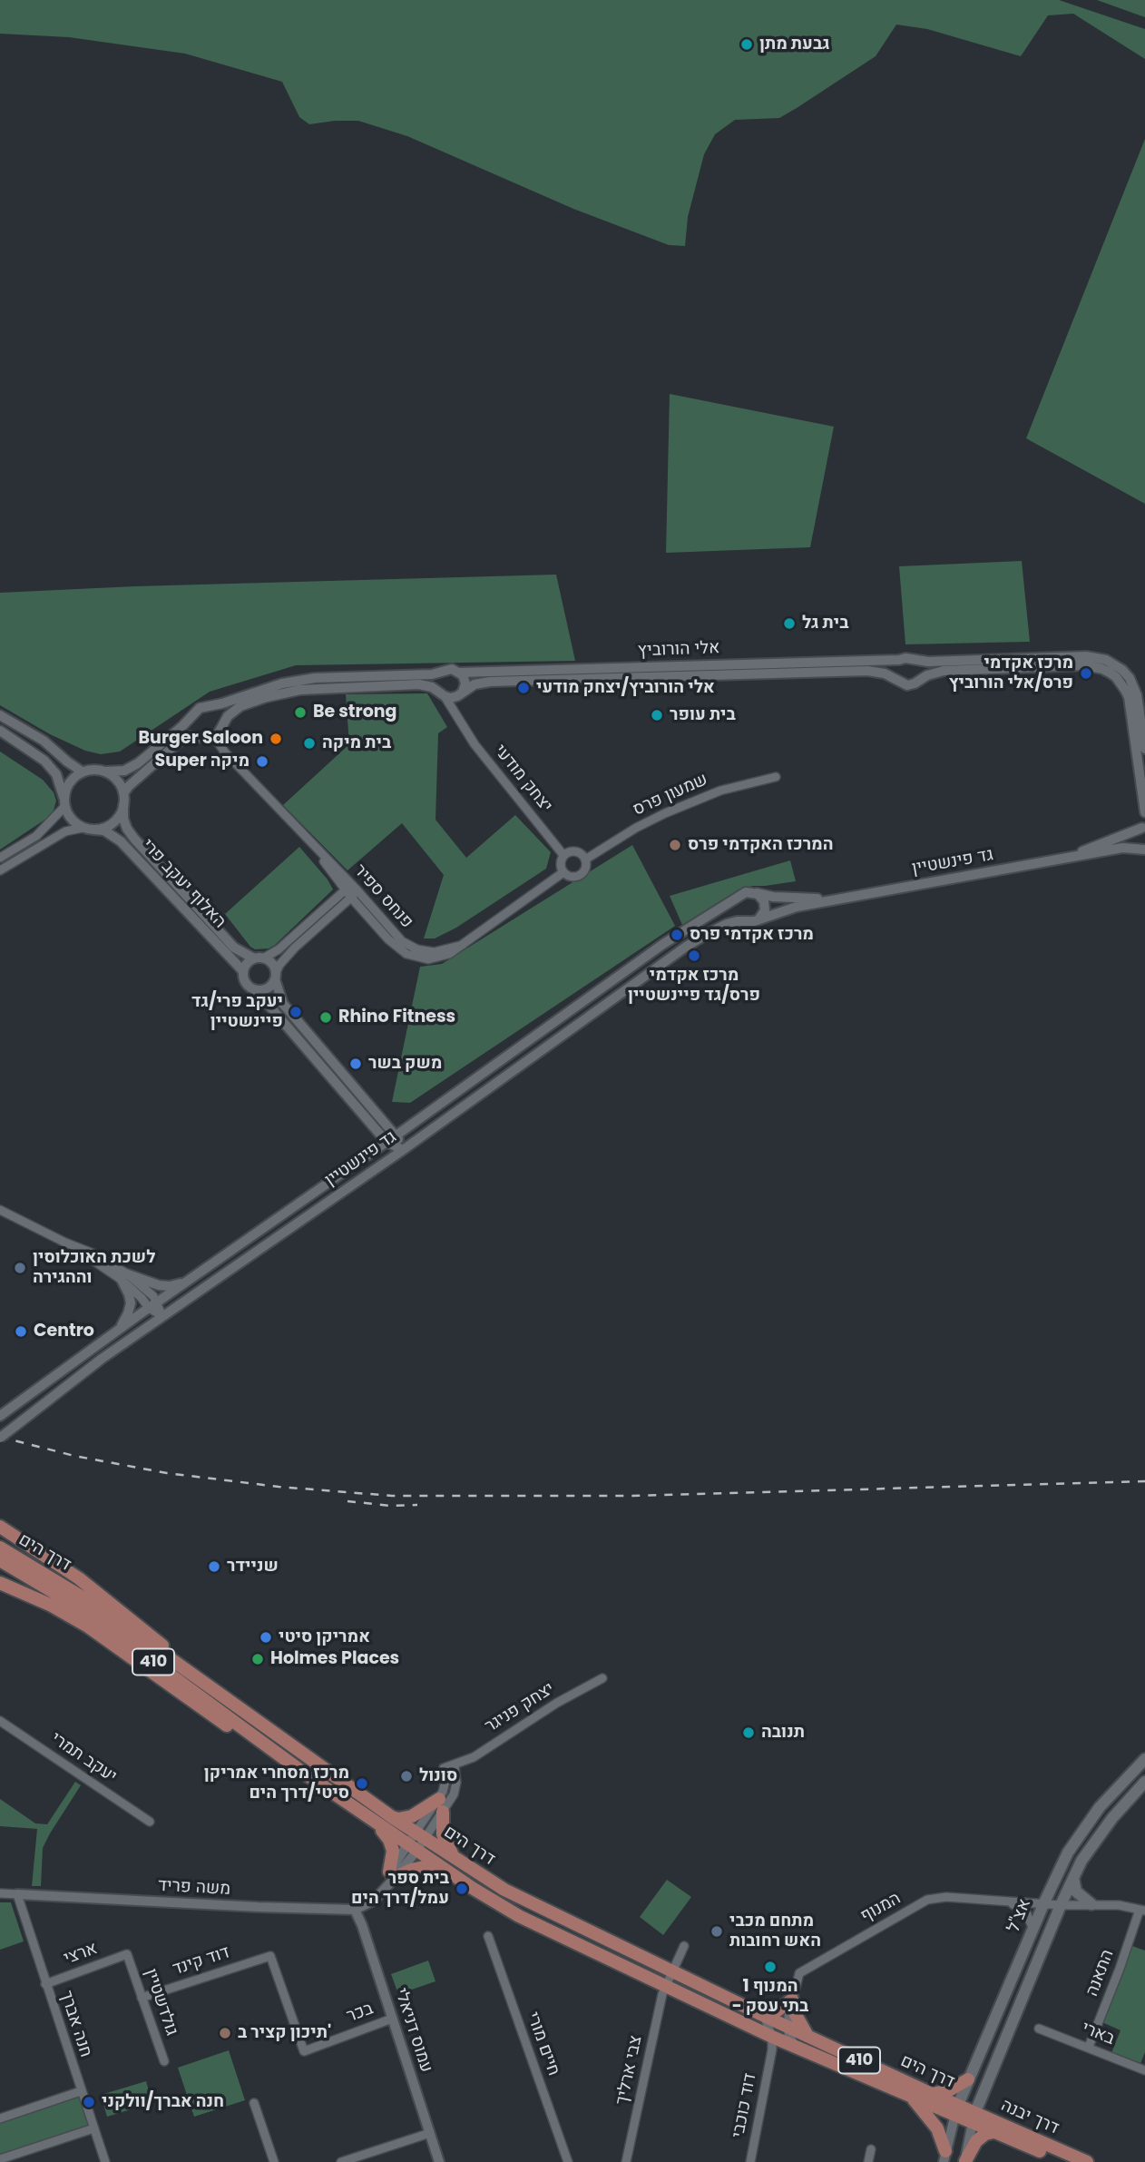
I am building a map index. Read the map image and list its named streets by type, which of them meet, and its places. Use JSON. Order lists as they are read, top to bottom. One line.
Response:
{"streets":{"main road":["דרך הים","410","אצ\"ל","דרך יבנה"],"street":["אלי הורוביץ","יצחק מודעי","שמעון פרס","גד פינשטיין","האלוף יעקב פרי","פנחס ספיר","יצחק פניגר","יעקב תמרי","משה פריד","המנוף","ארצי","דוד קינד","התאנה","גולדשטיין","בכר","חנה אברך","עמוס דניאלי","בארי","חיים מורי","צבי ארליך","דוד כוכבי"]},"crossings":[["אלי הורוביץ","יצחק מודעי"],["יצחק מודעי","שמעון פרס"],["דרך הים","יצחק פניגר"],["דרך הים","משה פריד"],["דרך הים","המנוף"],["דרך הים","אצ\"ל"],["דרך הים","צבי ארליך"],["דרך הים","דוד כוכבי"],["דרך הים","דרך יבנה"],["יצחק פניגר","משה פריד"],["משה פריד","חנה אברך"],["משה פריד","עמוס דניאלי"],["המנוף","אצ\"ל"],["המנוף","התאנה"],["המנוף","דוד כוכבי"],["אצ\"ל","דרך יבנה"],["ארצי","גולדשטיין"],["ארצי","חנה אברך"],["דוד קינד","גולדשטיין"],["דוד קינד","בכר"],["התאנה","בארי"],["בכר","עמוס דניאלי"]],"places":["גבעת מתן","בית גל","מרכז אקדמי פרס/אלי הורוביץ","אלי הורוביץ/יצחק מודעי","Be strong","בית עופר","Burger Saloon","בית מיקה","Super מיקה","המרכז האקדמי פרס","מרכז אקדמי פרס","מרכז אקדמי פרס/גד פיינשטיין","יעקב פרי/גד פיינשטיין","Rhino Fitness","משק בשר","לשכת האוכלוסין וההגירה","Centro","שניידר","אמריקן סיטי","Holmes Places","תנובה","סונול","מרכז מסחרי אמריקן סיטי/דרך הים","בית ספר עמל/דרך הים","מתחם מכבי האש רחובות","המנוף 1 - בתי עסק","תיכון קציר ב'","חנה אברך/וולקני"]}
